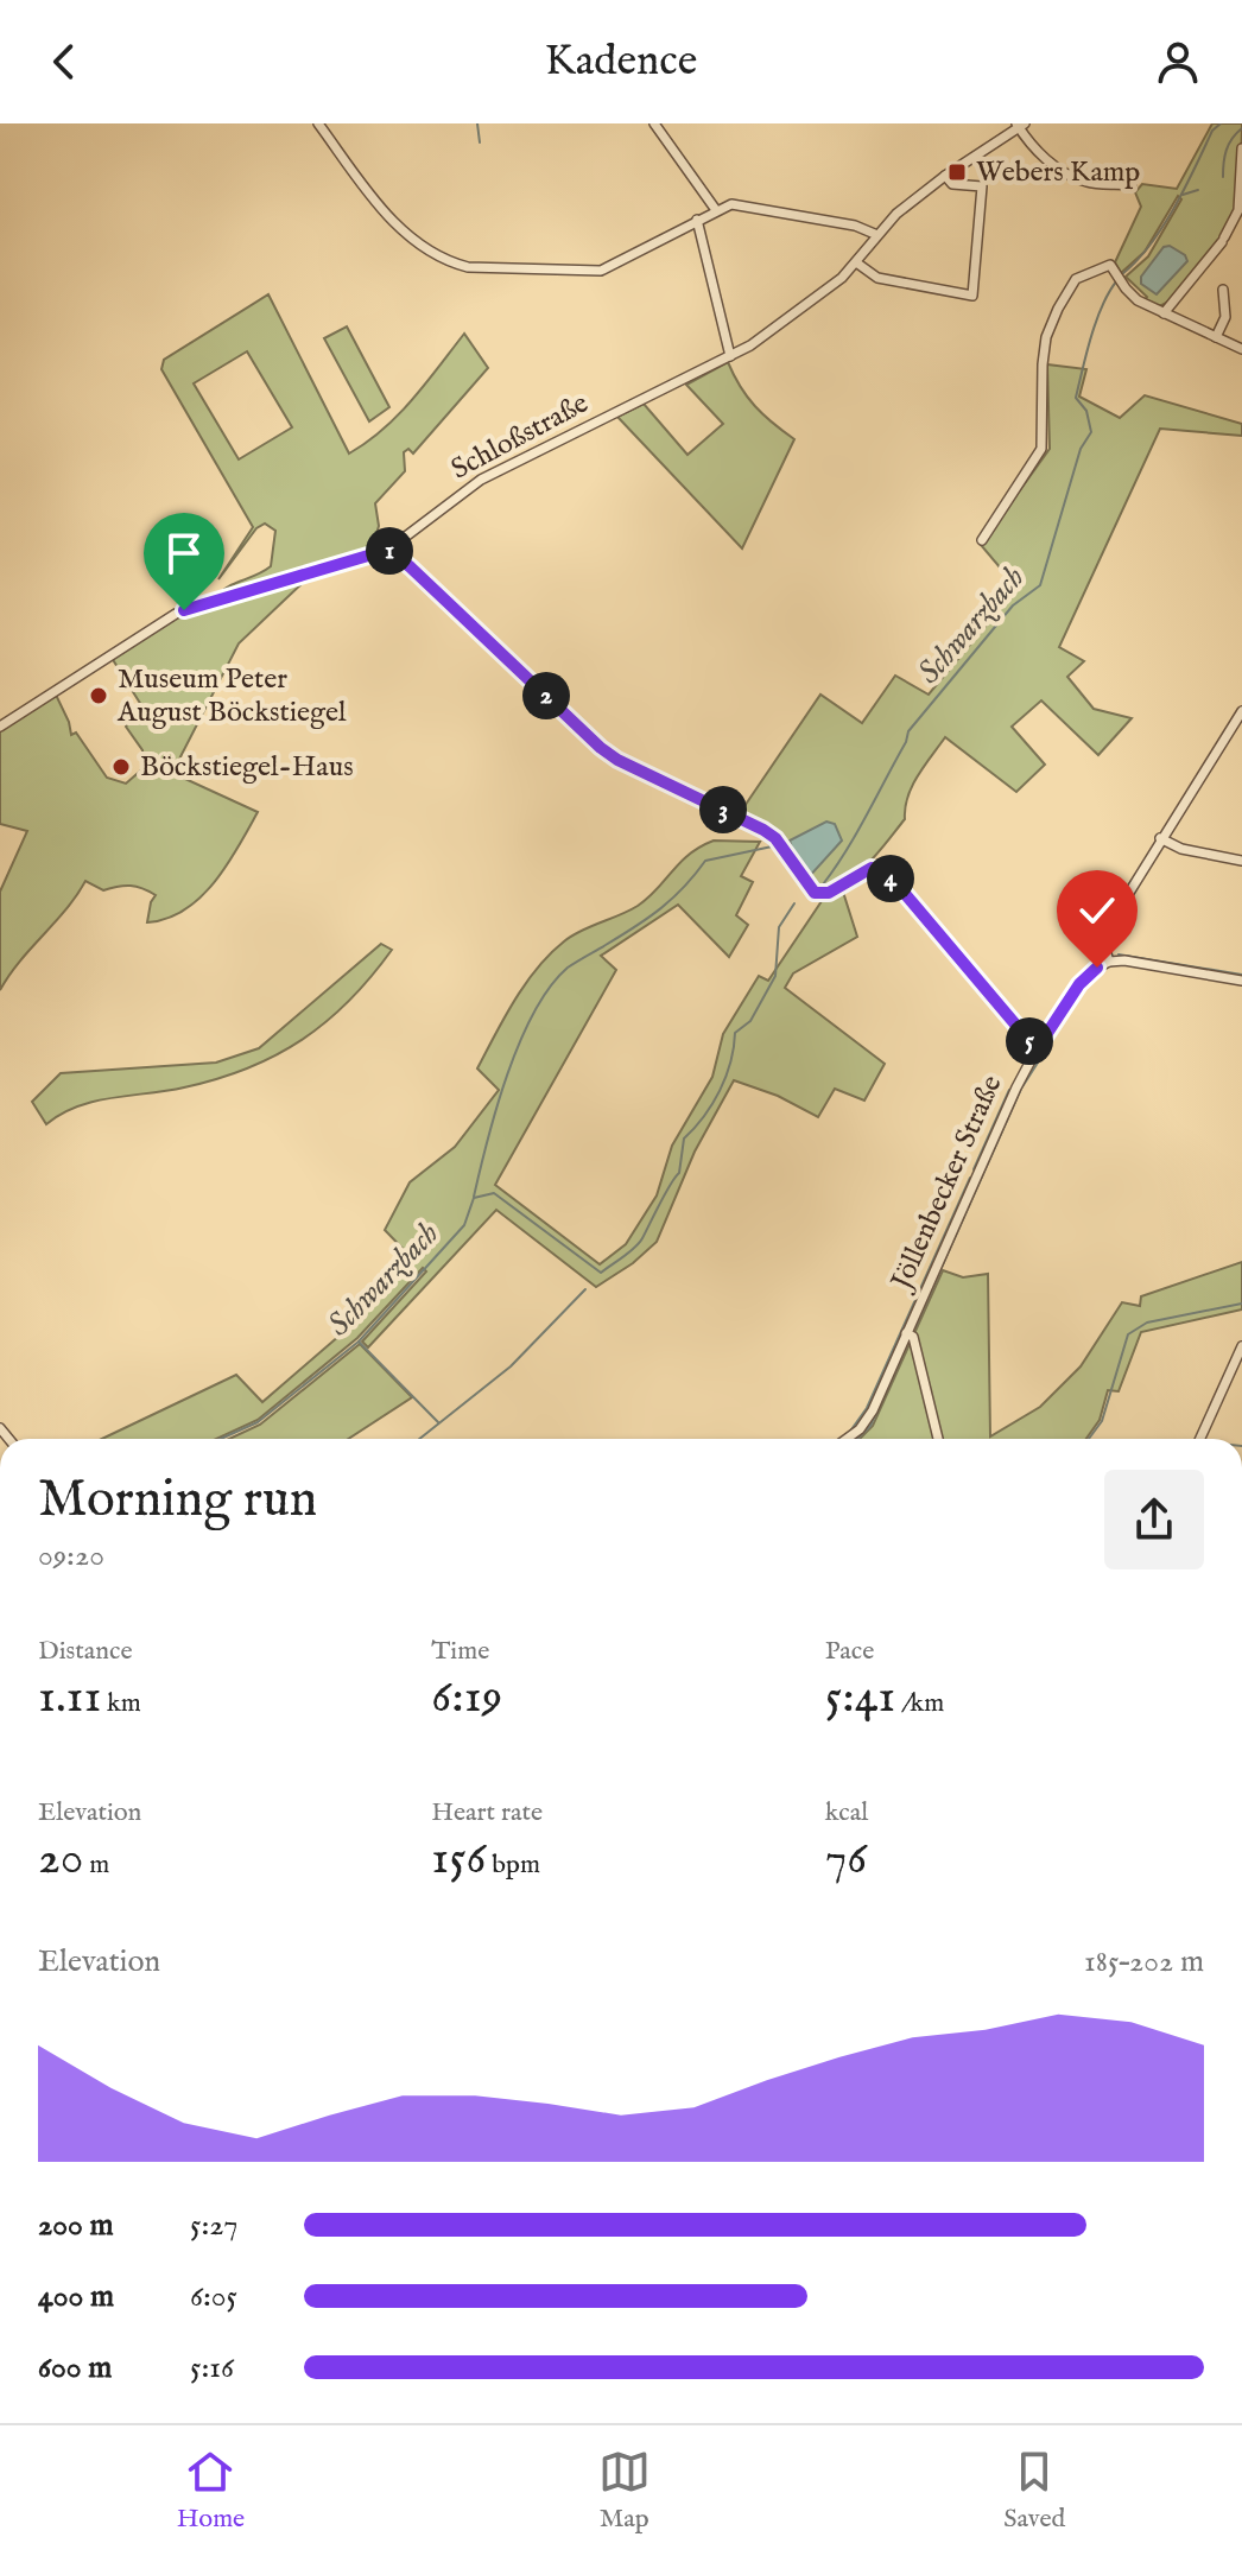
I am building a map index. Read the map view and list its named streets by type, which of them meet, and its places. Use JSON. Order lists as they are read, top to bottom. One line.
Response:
{"streets":{"street":["Schloßstraße","Jöllenbecker Straße"]},"water":["Schwarzbach"],"places":{"transit":["Webers Kamp"],"other":["Museum Peter August Böckstiegel","Böckstiegel-Haus"]},"page":{"header":"Kadence","pins":["1","2","3","4","5"],"heading":["Morning run","09:20"],"stats":[["Distance","1.11 km"],["Time","6:19"],["Pace","5:41 /km"],["Elevation","20 m"],["Heart rate","156 bpm"],["kcal","76"]],"chart":["Elevation","185–202 m"],"list":[{"name":"200 m","note":"5:27"},{"name":"400 m","note":"6:05"},{"name":"600 m","note":"5:16"}],"tabs":["Home","Map","Saved"]}}
